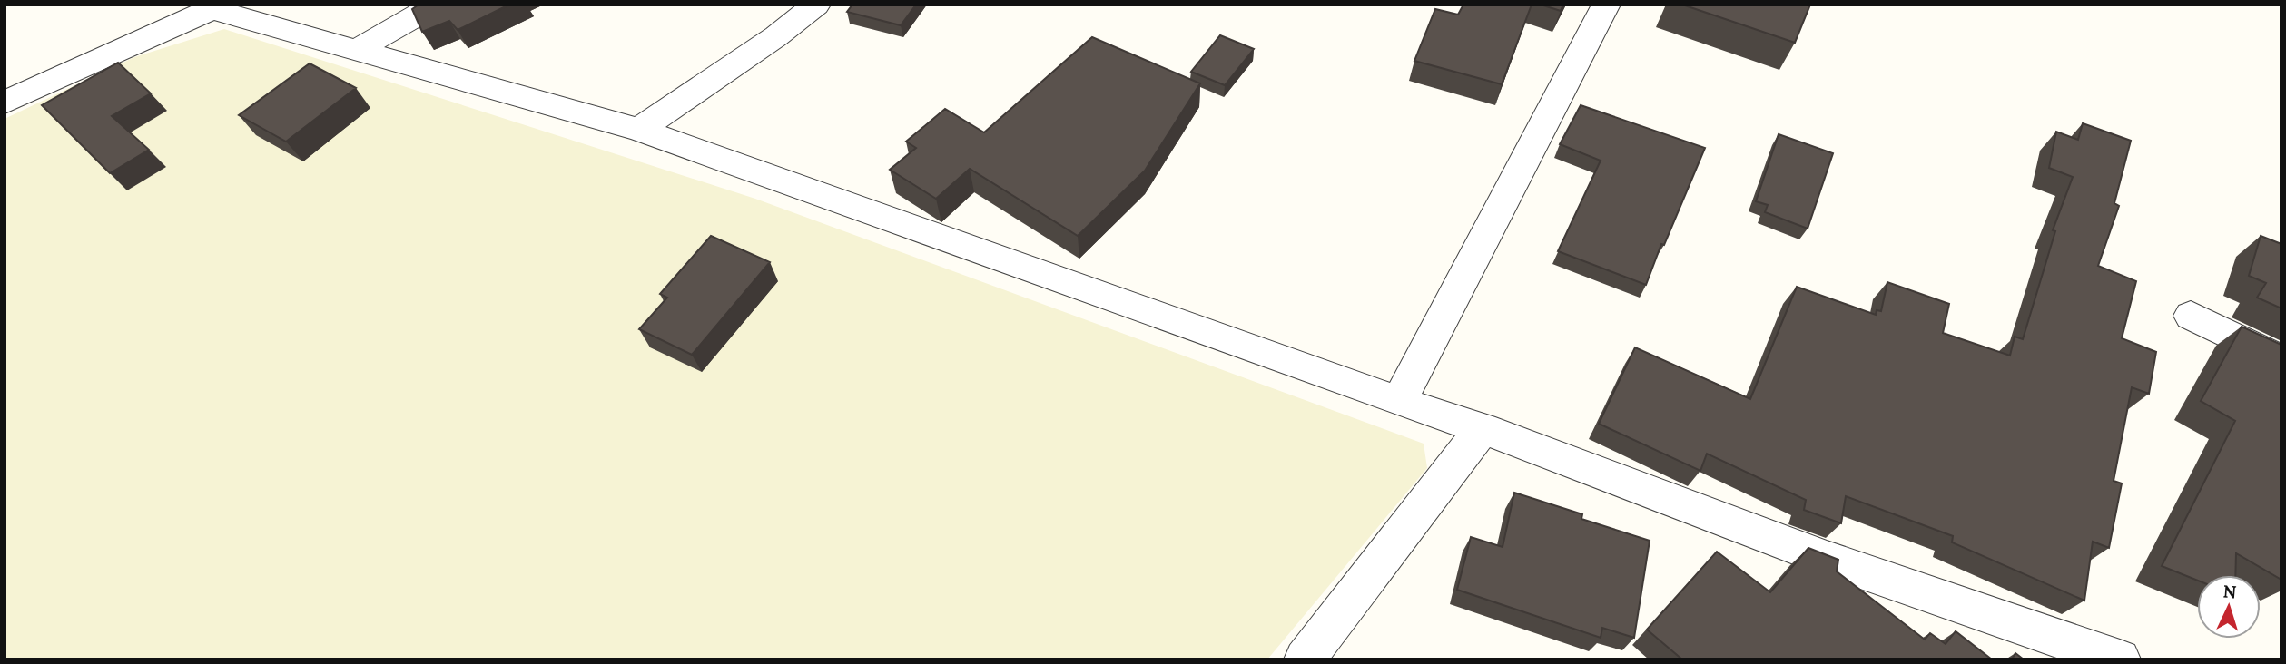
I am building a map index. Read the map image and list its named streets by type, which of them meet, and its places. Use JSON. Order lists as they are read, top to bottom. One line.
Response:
{"north":"top"}
